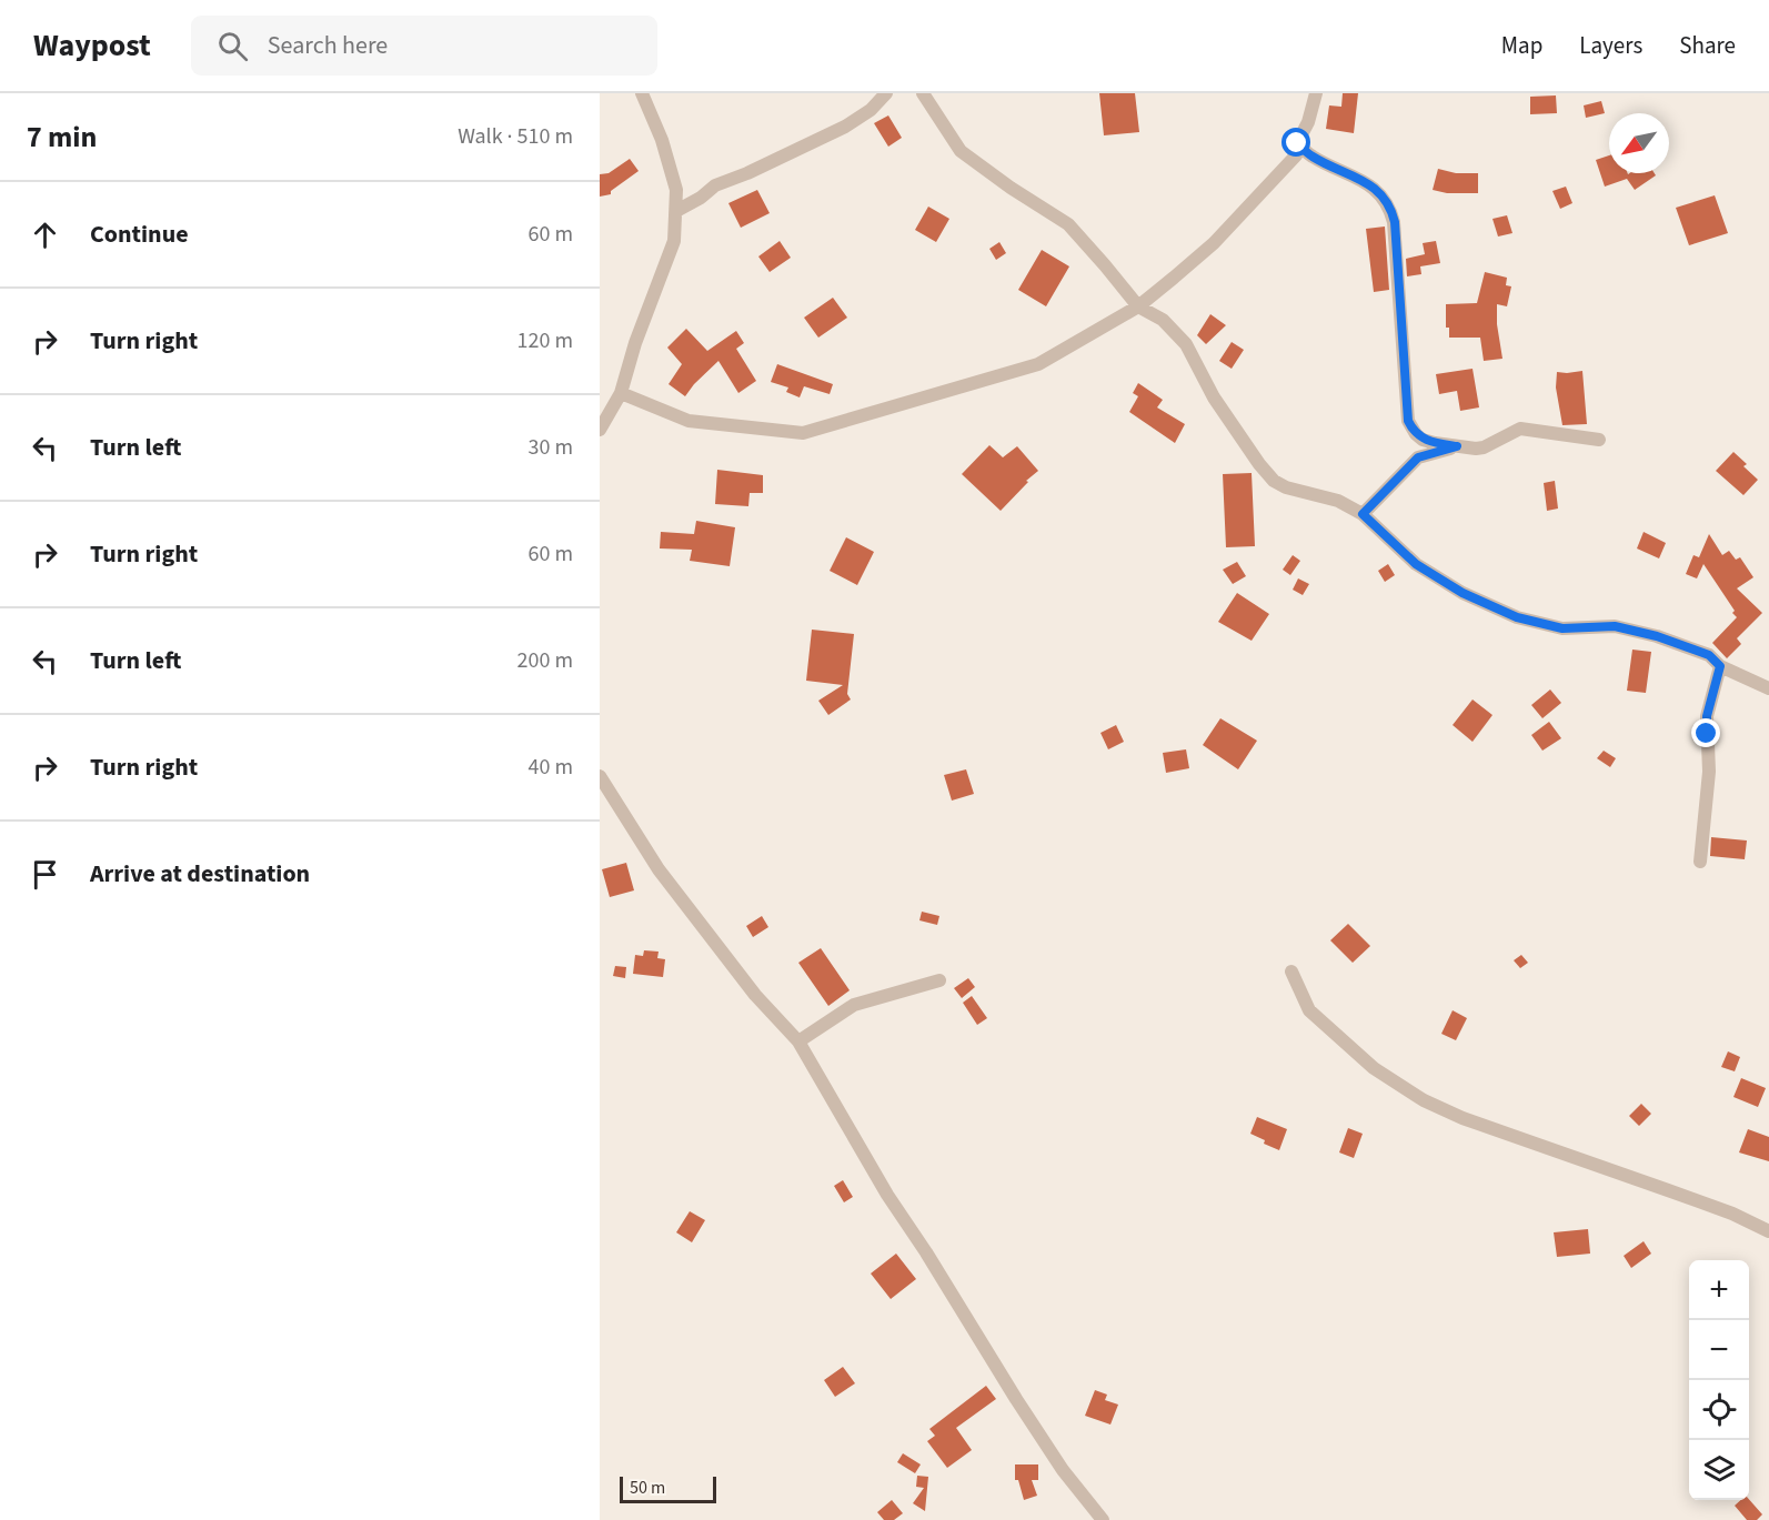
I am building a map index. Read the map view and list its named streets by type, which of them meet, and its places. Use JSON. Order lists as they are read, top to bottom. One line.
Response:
{"scale_bar":"50 m","north":"bottom left","page":{"header":"Waypost","search":"Search here","nav":["Map","Layers","Share"],"heading":["7 min","Walk · 510 m"],"list":[["Continue","60 m"],["Turn right","120 m"],["Turn left","30 m"],["Turn right","60 m"],["Turn left","200 m"],["Turn right","40 m"],"Arrive at destination"],"map_buttons":["+","−"],"scale":"50 m"}}
